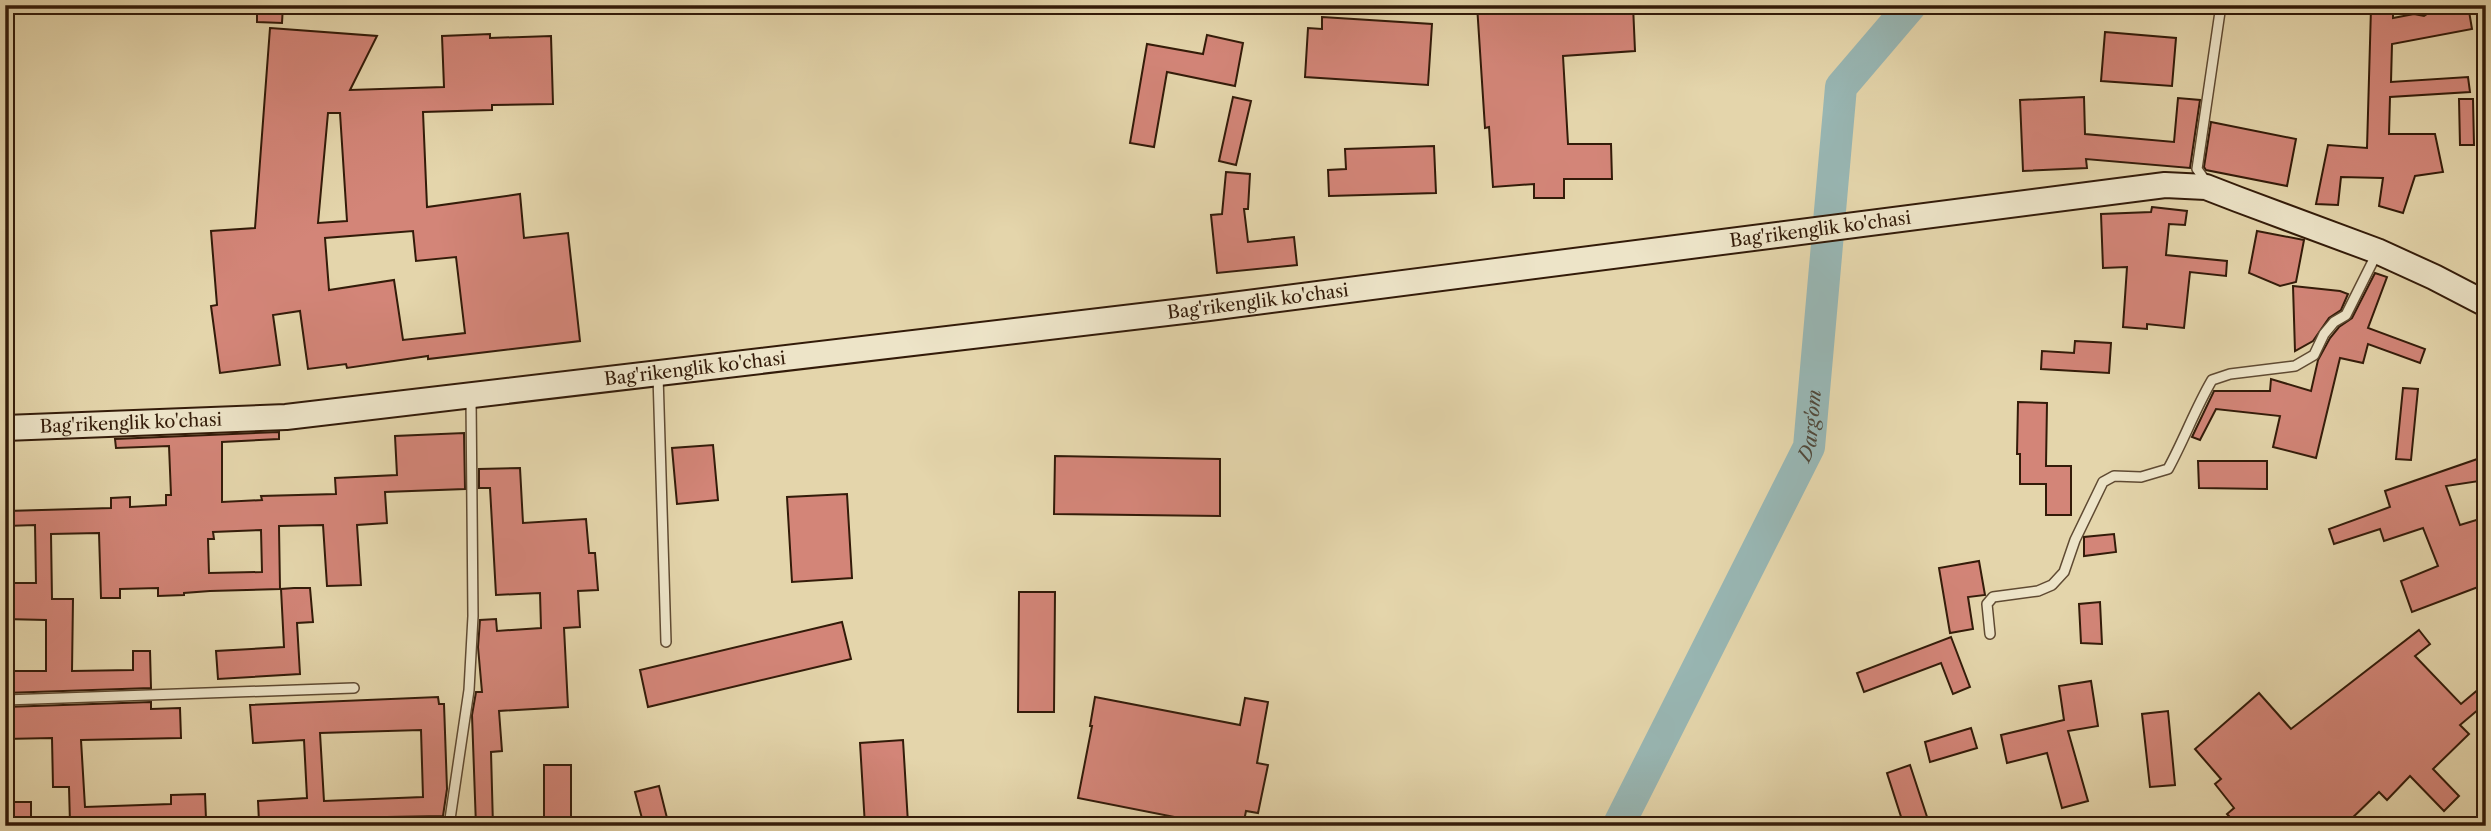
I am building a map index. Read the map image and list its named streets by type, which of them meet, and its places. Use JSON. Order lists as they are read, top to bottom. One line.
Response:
{"streets":{"main road":["Bag'rikenglik ko'chasi"]},"water":["Darg'om"]}
